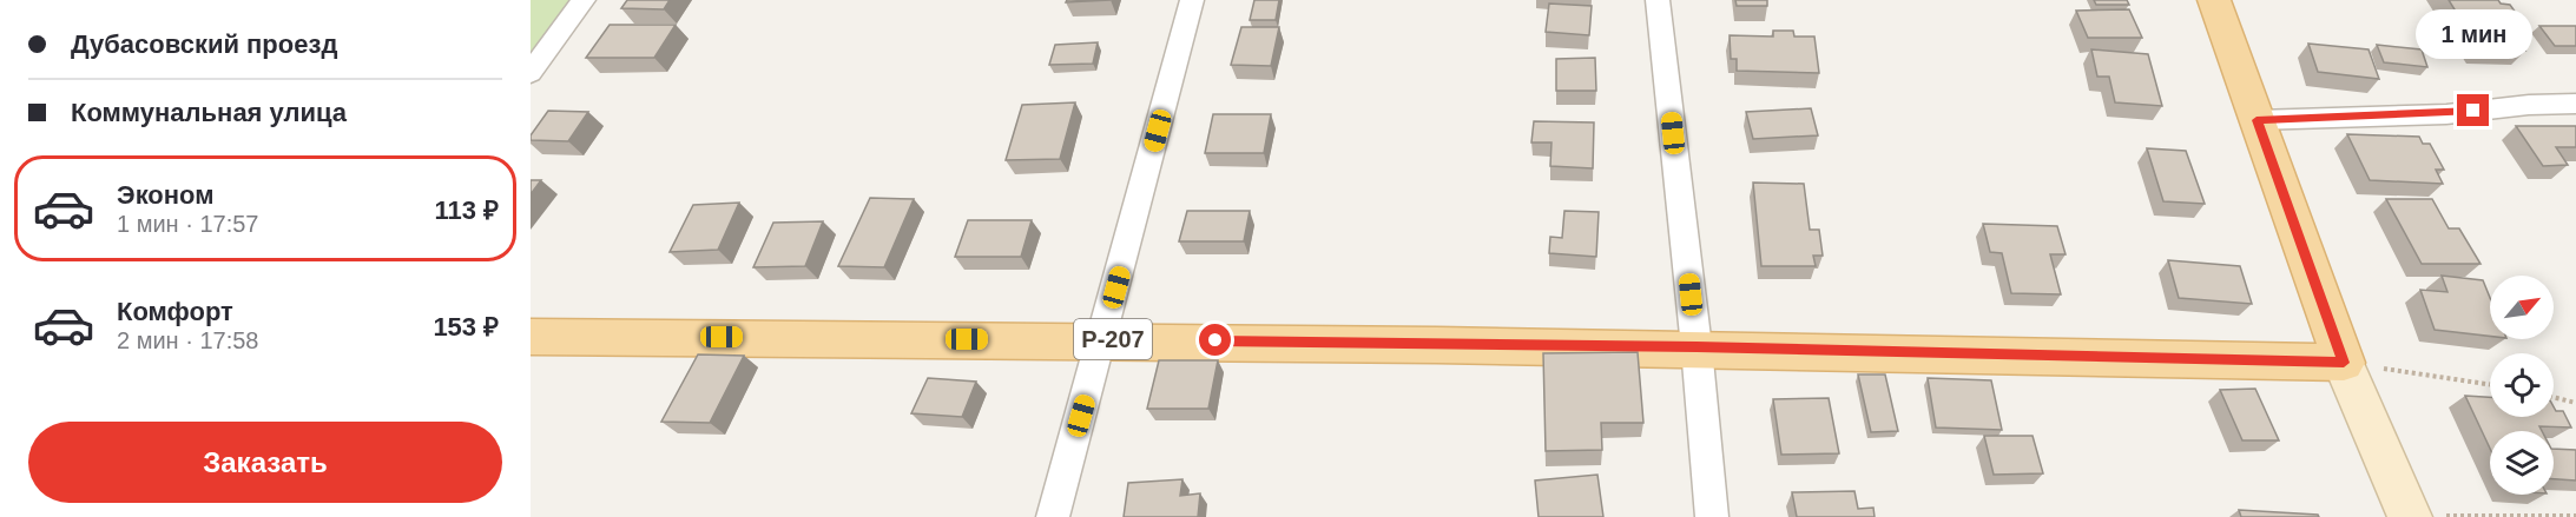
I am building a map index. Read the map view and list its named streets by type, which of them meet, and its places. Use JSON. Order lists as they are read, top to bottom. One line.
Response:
{"streets":{"main road":["Р-207"]},"north":"top right","page":{"banner":["Дубасовский проезд","Коммунальная улица"],"bubble":"1 мин","list":[{"name":"Эконом","note":"1 мин · 17:57","value":"113 ₽"},{"name":"Комфорт","note":"2 мин · 17:58","value":"153 ₽"}],"buttons":"Заказать"}}
